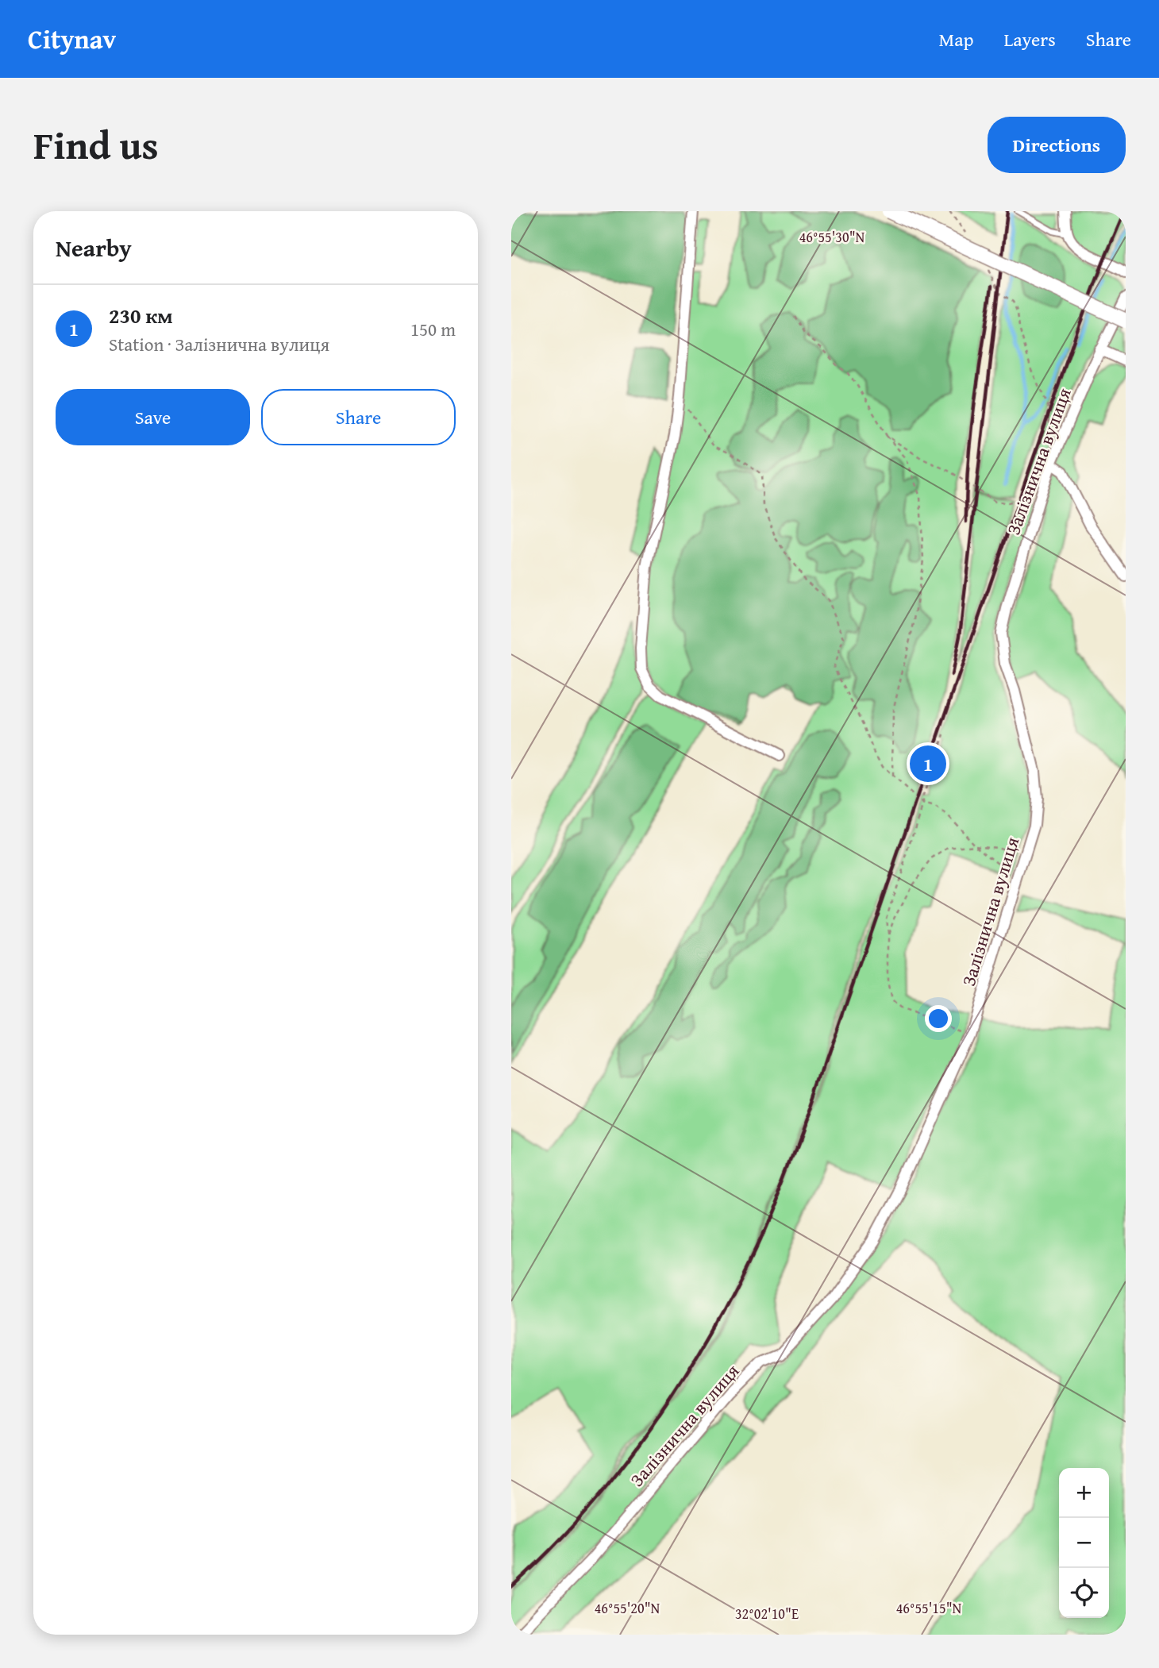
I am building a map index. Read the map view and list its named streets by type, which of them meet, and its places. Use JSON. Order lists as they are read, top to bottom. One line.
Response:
{"streets":{"street":["Залізнична вулиця"]},"page":{"header":"Citynav","nav":["Map","Layers","Share"],"title":"Find us","buttons":["Directions",["Save","Share"]],"heading":"Nearby","list":[{"mark":"1","name":"230 км","note":"Station · Залізнична вулиця","value":"150 m"}],"pins":"1","map_buttons":["+","−"]},"coordinates":["46°55'30\"N","46°55'20\"N","46°55'15\"N","32°02'10\"E"]}
